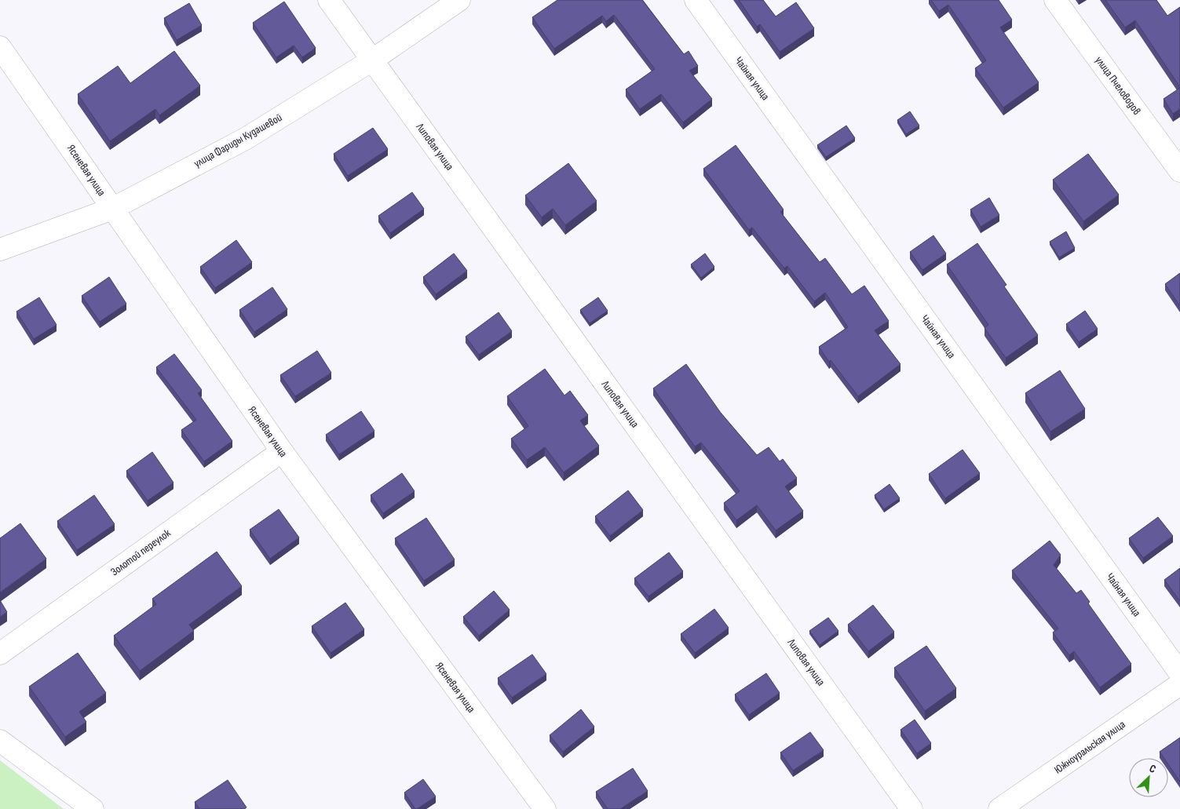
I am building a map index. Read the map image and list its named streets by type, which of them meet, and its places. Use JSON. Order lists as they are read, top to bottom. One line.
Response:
{"streets":{"street":["Чайная улица","улица Пчеловодов","улица Фариды Кудашевой","Липовая улица","Ясеневая улица","Золотой переулок","Южноуральская улица"]},"crossings":[["улица Фариды Кудашевой","Липовая улица"],["улица Фариды Кудашевой","Ясеневая улица"],["Ясеневая улица","Золотой переулок"]],"north":"top right"}
